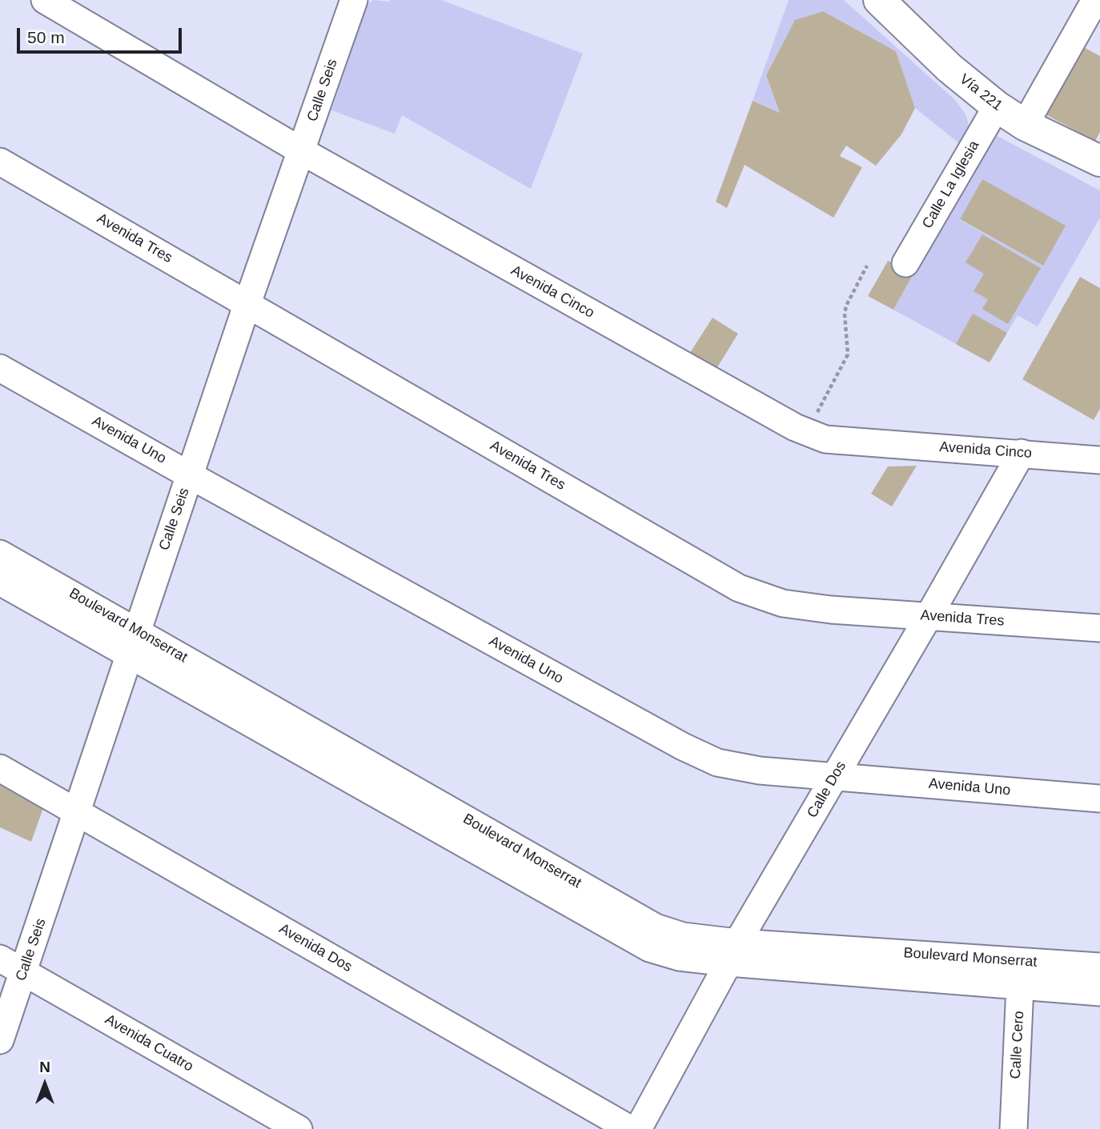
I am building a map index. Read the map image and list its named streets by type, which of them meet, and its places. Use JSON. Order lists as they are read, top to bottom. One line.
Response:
{"streets":{"main road":["Vía 221"],"street":["Calle Seis","Calle La Iglesia","Avenida Tres","Avenida Cinco","Avenida Uno","Boulevard Monserrat","Calle Dos","Avenida Dos","Avenida Cuatro","Calle Cero"]},"crossings":[["Calle Seis","Avenida Tres"],["Calle Seis","Avenida Cinco"],["Calle Seis","Avenida Uno"],["Calle Seis","Boulevard Monserrat"],["Calle Seis","Avenida Dos"],["Calle Seis","Avenida Cuatro"],["Vía 221","Calle La Iglesia"],["Avenida Tres","Calle Dos"],["Avenida Cinco","Calle Dos"],["Avenida Uno","Calle Dos"],["Boulevard Monserrat","Calle Dos"],["Boulevard Monserrat","Calle Cero"]],"scale_bar":"50 m","north":"top"}
